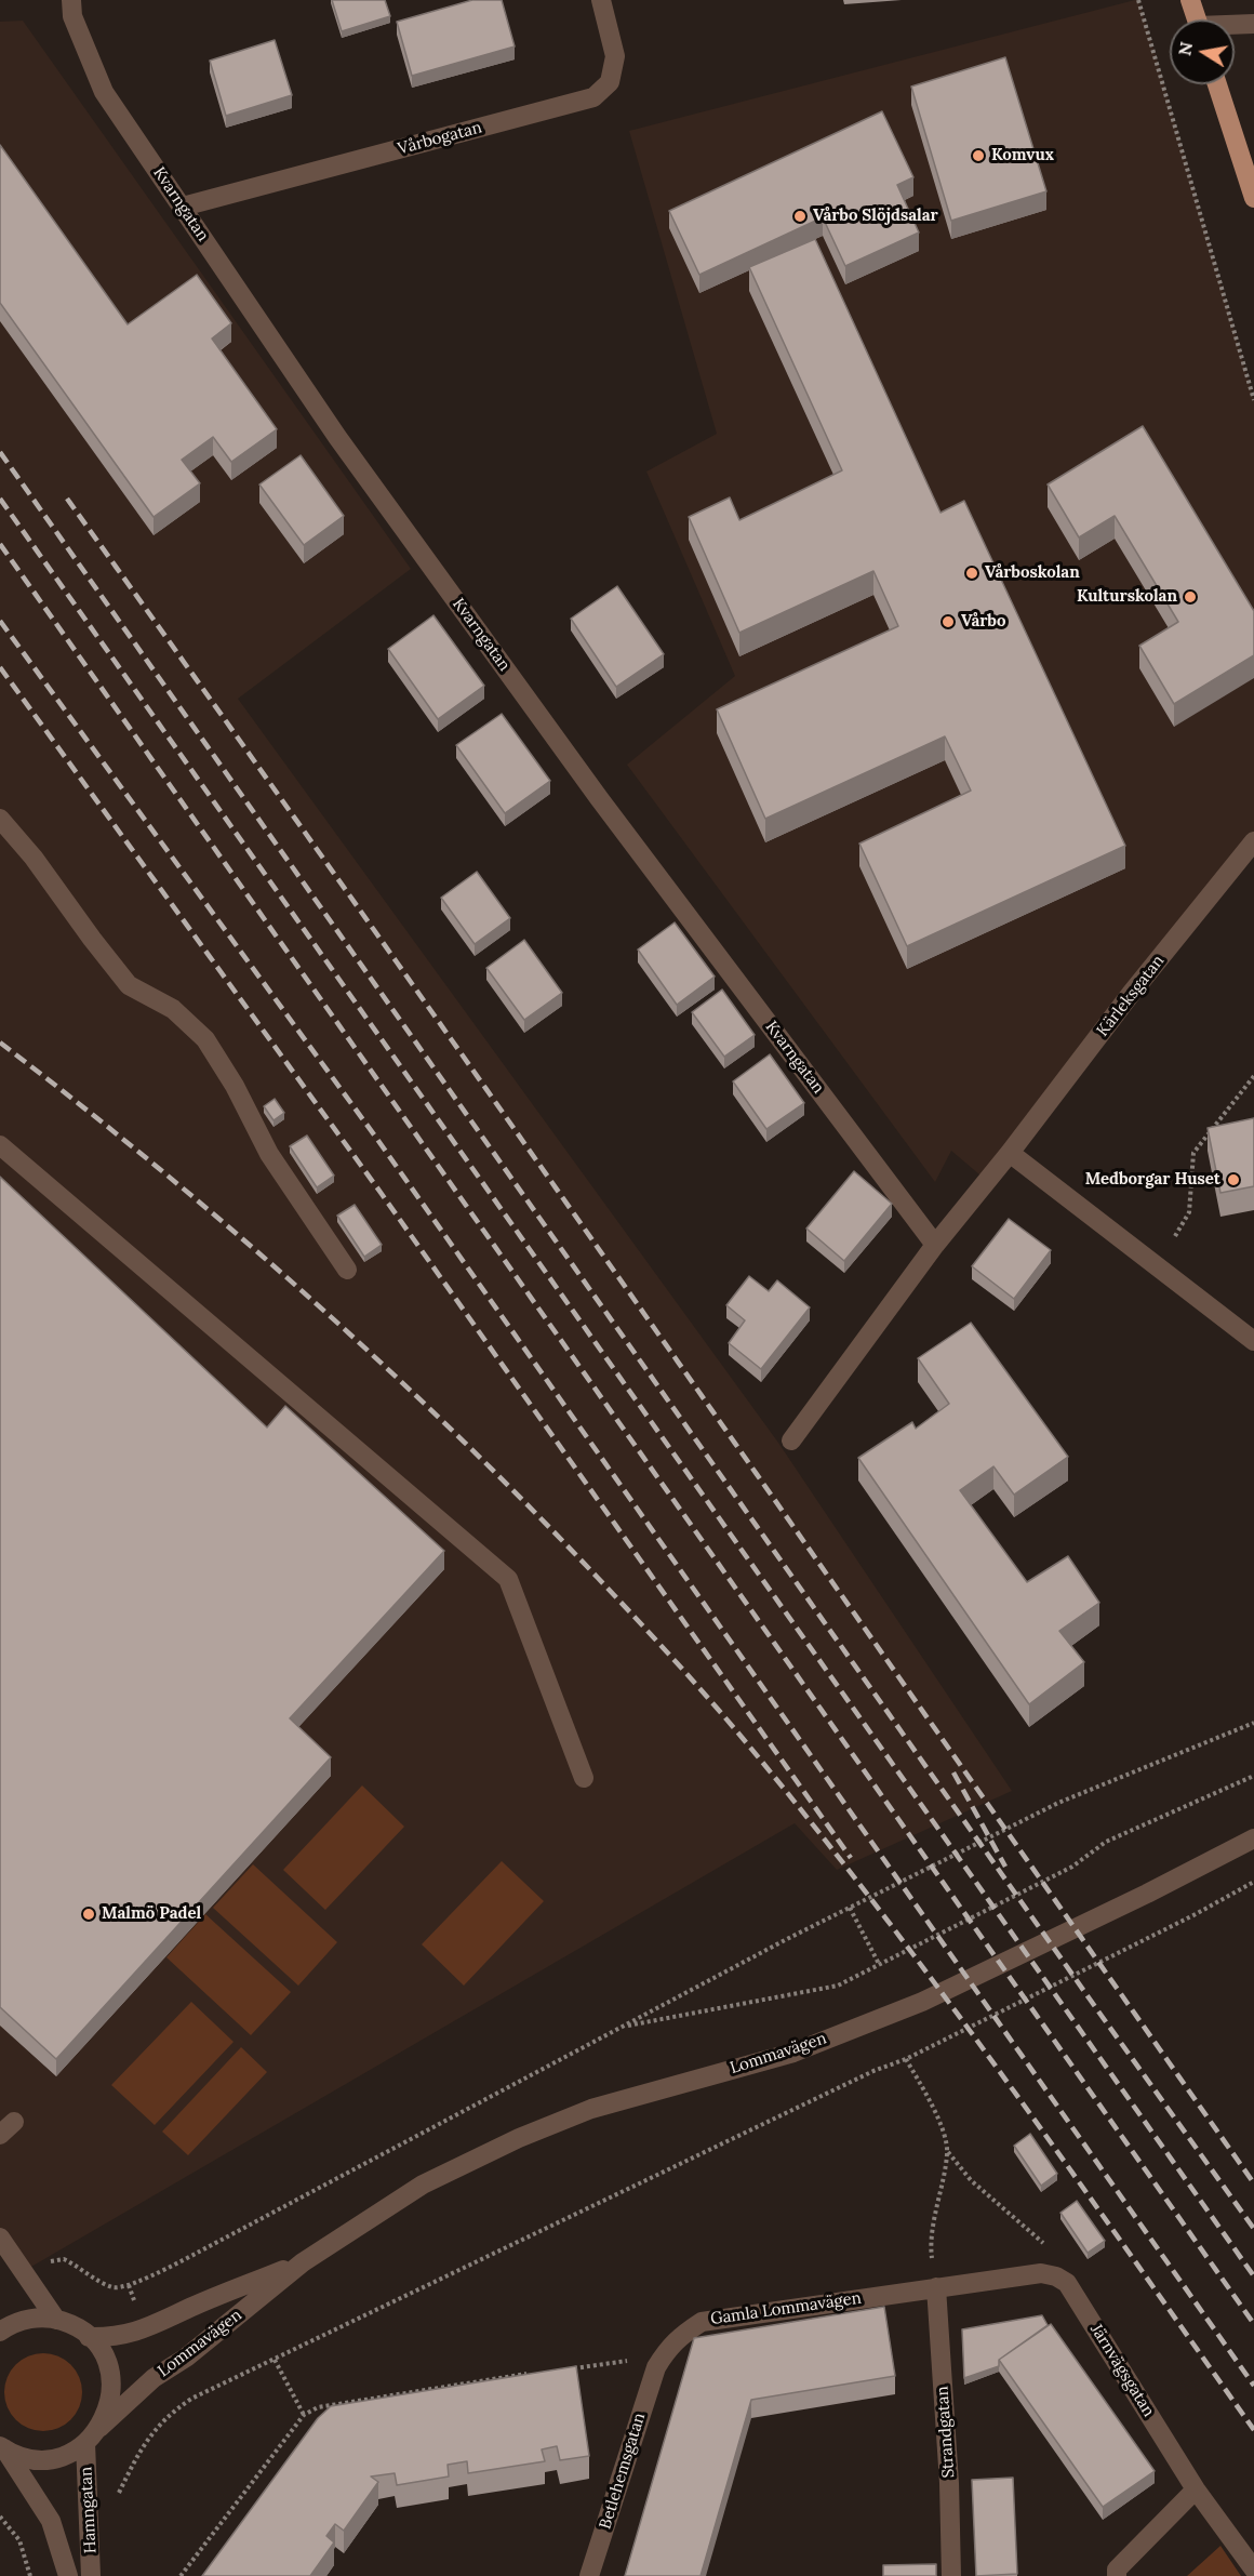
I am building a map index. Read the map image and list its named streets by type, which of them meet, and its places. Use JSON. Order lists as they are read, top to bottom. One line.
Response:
{"streets":{"street":["Vårbogatan","Kvarngatan","Kärleksgatan","Lommavägen","Gamla Lommavägen","Järnvägsgatan","Strandgatan","Betlehemsgatan","Hamngatan"]},"crossings":[["Vårbogatan","Kvarngatan"],["Kvarngatan","Kärleksgatan"],["Lommavägen","Hamngatan"],["Gamla Lommavägen","Strandgatan"],["Gamla Lommavägen","Betlehemsgatan"]],"places":["Komvux","Vårbo Slöjdsalar","Vårboskolan","Kulturskolan","Vårbo","Medborgar Huset","Malmö Padel"],"north":"left"}
